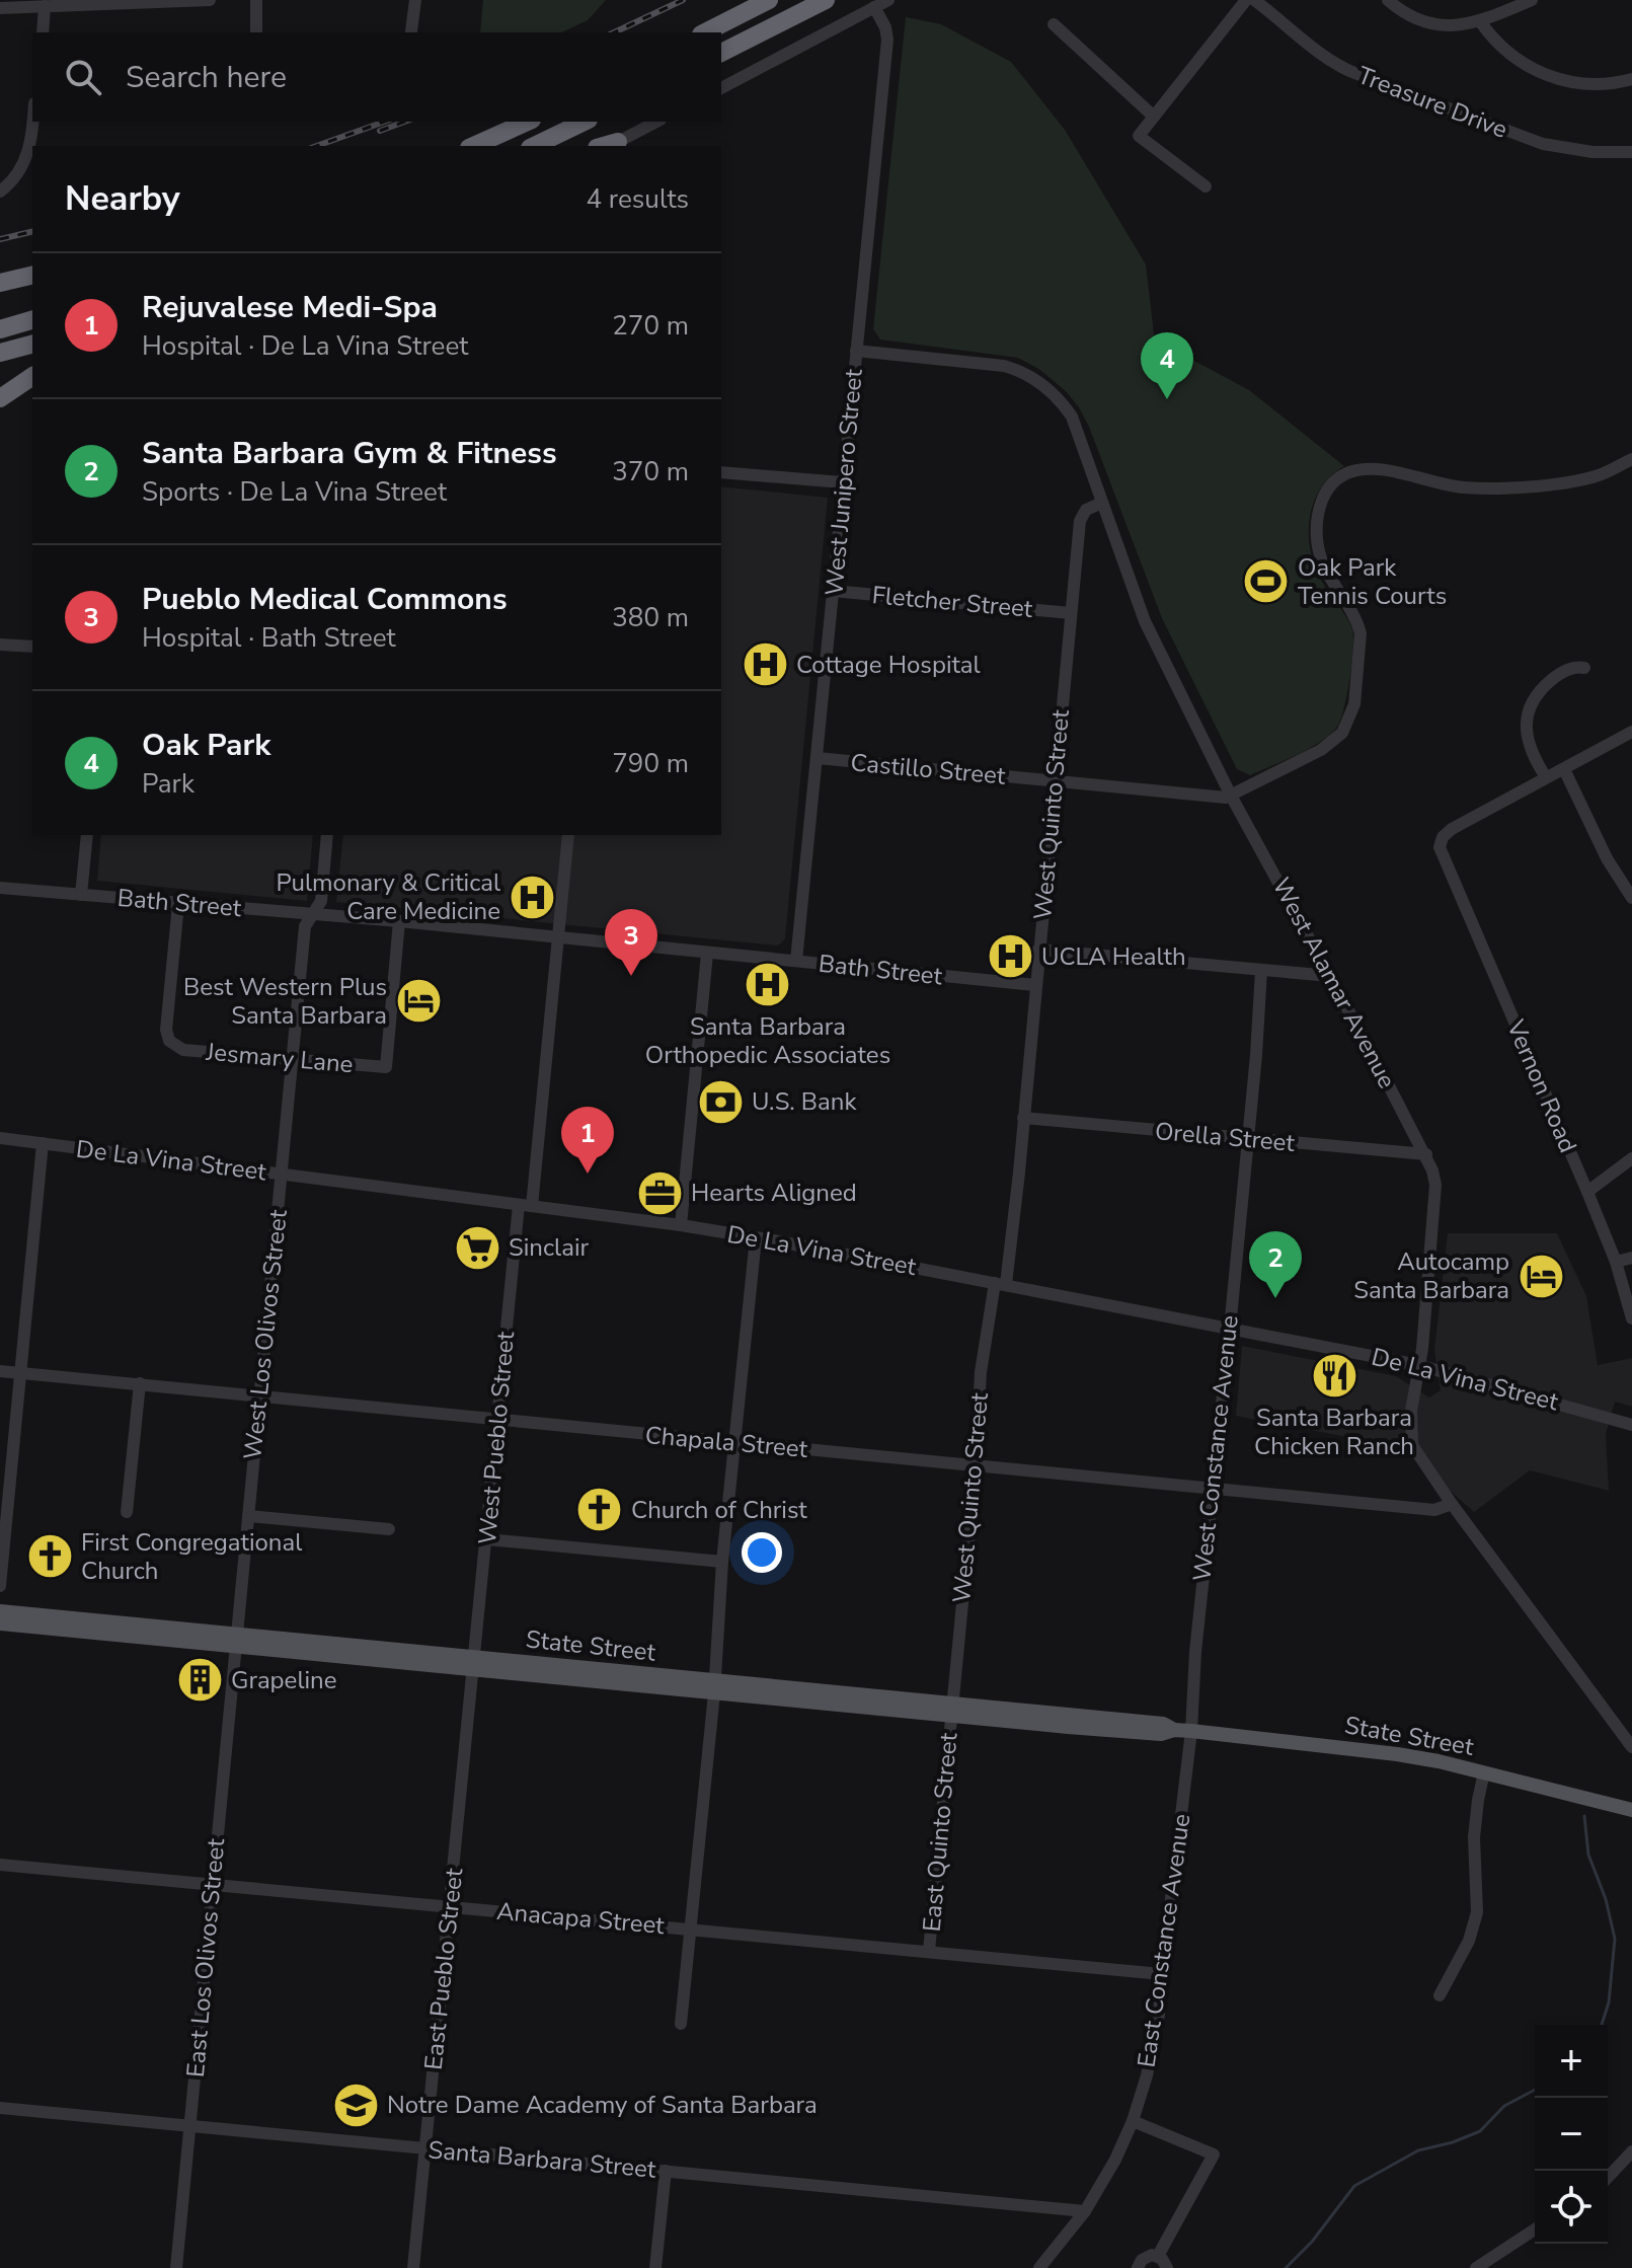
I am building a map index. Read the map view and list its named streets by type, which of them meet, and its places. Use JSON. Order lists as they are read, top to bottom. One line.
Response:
{"streets":{"main road":["State Street"],"street":["Treasure Drive","West Junipero Street","Fletcher Street","Castillo Street","West Quinto Street","Bath Street","West Alamar Avenue","Jesmary Lane","Vernon Road","Orella Street","De La Vina Street","West Los Olivos Street","West Pueblo Street","Chapala Street","West Constance Avenue","East Quinto Street","Anacapa Street","East Constance Avenue","East Los Olivos Street","East Pueblo Street","Santa Barbara Street"]},"crossings":[["West Junipero Street","Fletcher Street"],["West Junipero Street","Castillo Street"],["West Junipero Street","Bath Street"],["West Junipero Street","West Alamar Avenue"],["Fletcher Street","West Quinto Street"],["Castillo Street","West Quinto Street"],["Castillo Street","West Alamar Avenue"],["West Quinto Street","Bath Street"],["West Quinto Street","West Alamar Avenue"],["West Quinto Street","Orella Street"],["West Quinto Street","De La Vina Street"],["West Quinto Street","Chapala Street"],["West Quinto Street","State Street"],["West Quinto Street","East Quinto Street"],["Bath Street","Jesmary Lane"],["Bath Street","West Los Olivos Street"],["Bath Street","West Pueblo Street"],["West Alamar Avenue","Orella Street"],["West Alamar Avenue","De La Vina Street"],["West Alamar Avenue","Chapala Street"],["Jesmary Lane","West Los Olivos Street"],["Orella Street","West Constance Avenue"],["De La Vina Street","West Los Olivos Street"],["De La Vina Street","West Pueblo Street"],["De La Vina Street","West Constance Avenue"],["West Los Olivos Street","Chapala Street"],["West Los Olivos Street","State Street"],["West Los Olivos Street","East Los Olivos Street"],["West Pueblo Street","Chapala Street"],["West Pueblo Street","State Street"],["West Pueblo Street","East Pueblo Street"],["Chapala Street","West Constance Avenue"],["West Constance Avenue","State Street"],["West Constance Avenue","East Constance Avenue"],["State Street","East Quinto Street"],["State Street","East Constance Avenue"],["State Street","East Los Olivos Street"],["State Street","East Pueblo Street"],["East Quinto Street","Anacapa Street"],["Anacapa Street","East Constance Avenue"],["Anacapa Street","East Los Olivos Street"],["Anacapa Street","East Pueblo Street"],["East Constance Avenue","Santa Barbara Street"],["East Los Olivos Street","Santa Barbara Street"],["East Pueblo Street","Santa Barbara Street"]],"places":{"sports":["Oak Park Tennis Courts"],"hospital":["Cottage Hospital","Pulmonary & Critical Care Medicine","UCLA Health","Santa Barbara Orthopedic Associates"],"hotel":["Best Western Plus Santa Barbara","Autocamp Santa Barbara"],"bank":["U.S. Bank"],"office":["Hearts Aligned"],"supermarket":["Sinclair"],"restaurant":["Santa Barbara Chicken Ranch"],"church":["Church of Christ","First Congregational Church"],"building":["Grapeline"],"school or university":["Notre Dame Academy of Santa Barbara"]},"page":{"search":"Search here","heading":["Nearby","4 results"],"list":[{"mark":"1","name":"Rejuvalese Medi-Spa","note":"Hospital · De La Vina Street","value":"270 m"},{"mark":"2","name":"Santa Barbara Gym & Fitness","note":"Sports · De La Vina Street","value":"370 m"},{"mark":"3","name":"Pueblo Medical Commons","note":"Hospital · Bath Street","value":"380 m"},{"mark":"4","name":"Oak Park","note":"Park","value":"790 m"}],"pins":["4","3","1","2"],"map_buttons":["+","−"]}}
